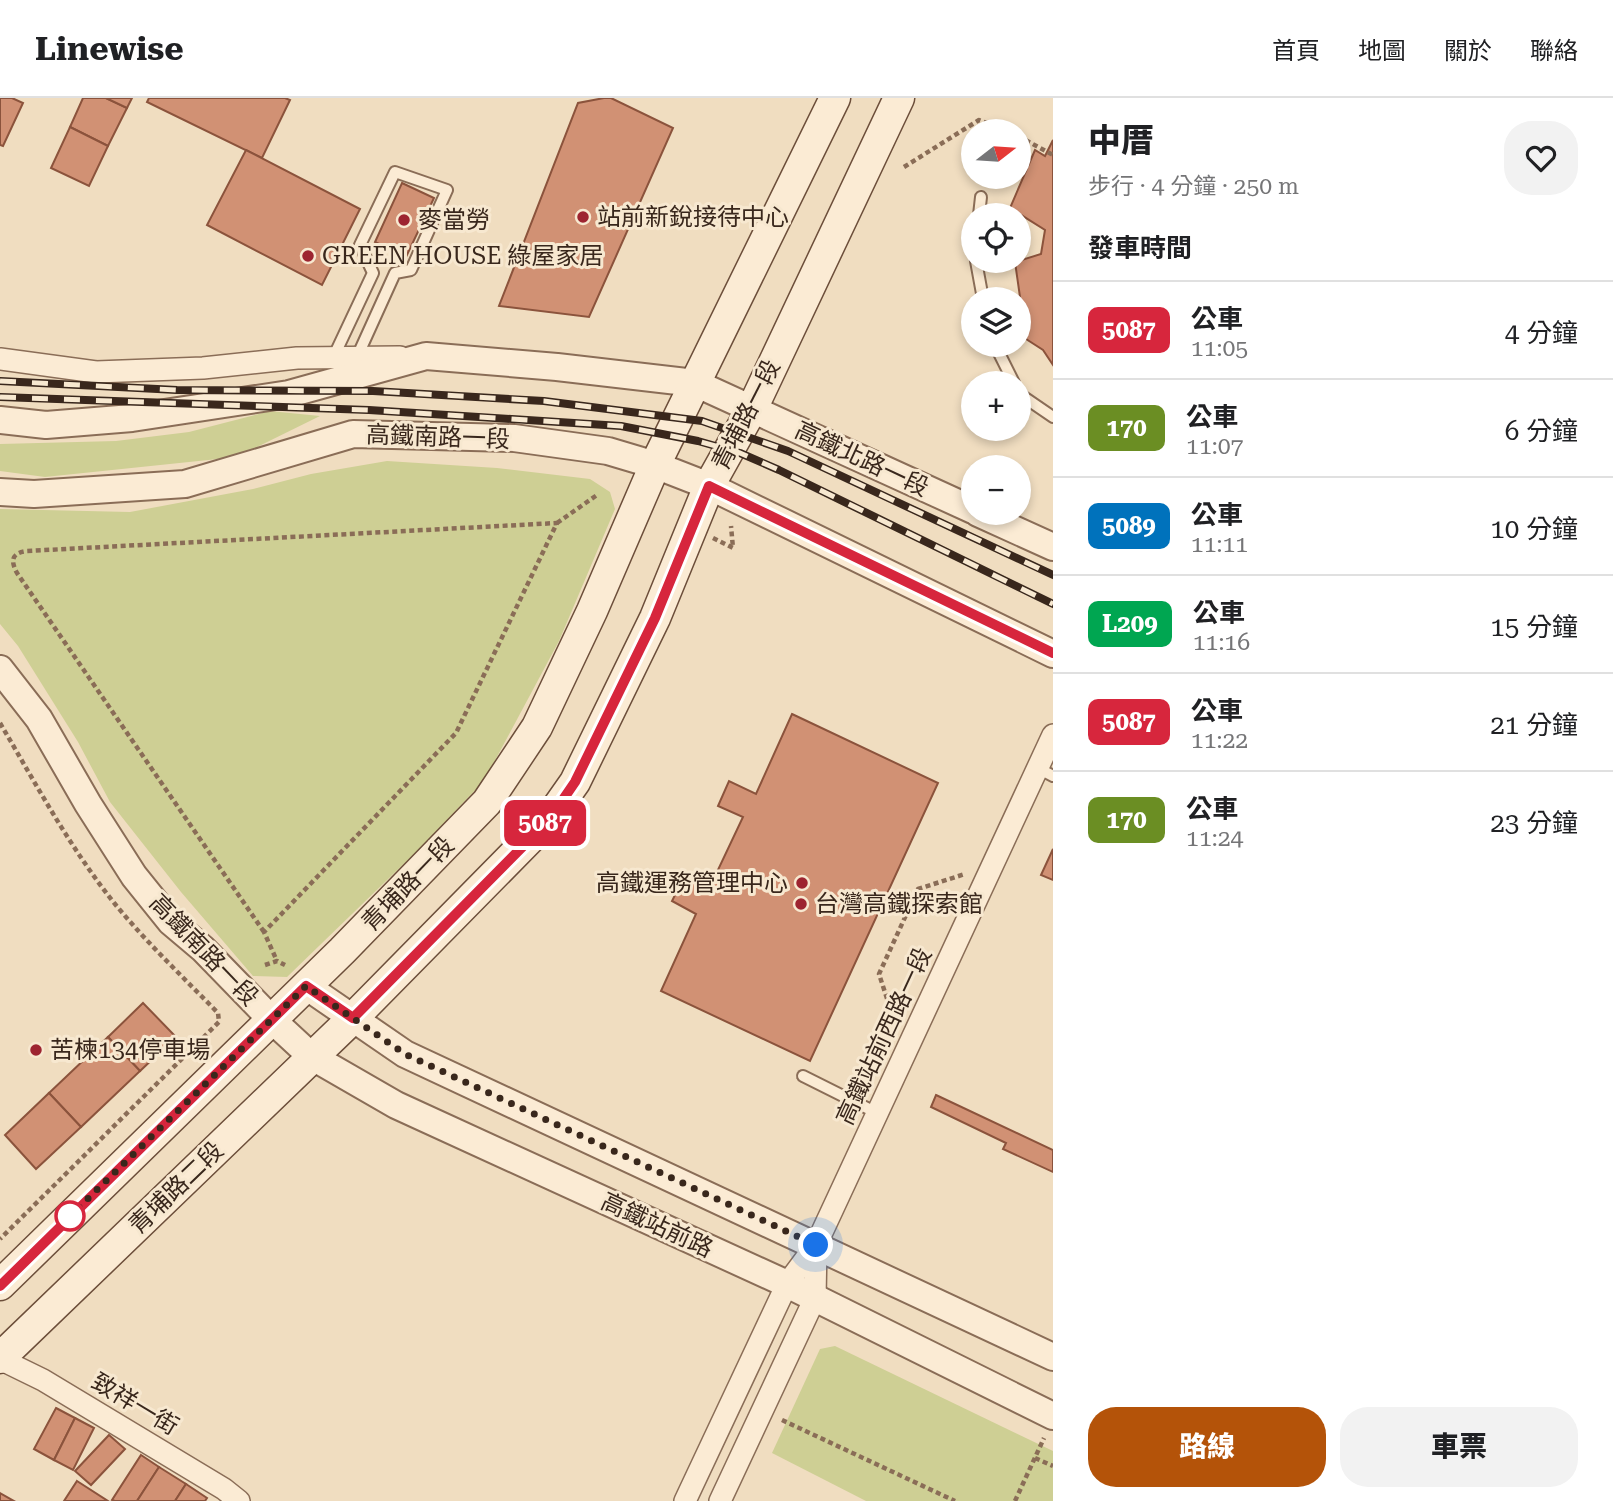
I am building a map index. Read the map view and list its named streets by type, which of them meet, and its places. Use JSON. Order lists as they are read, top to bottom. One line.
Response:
{"streets":{"main road":["青埔路一段","青埔路二段"],"street":["高鐵南路一段","高鐵北路一段","高鐵站前西路一段","高鐵站前路","致祥一街"]},"crossings":[["青埔路一段","高鐵南路一段"],["青埔路一段","高鐵北路一段"],["青埔路一段","青埔路二段"],["青埔路一段","高鐵站前路"],["高鐵南路一段","高鐵站前路"],["高鐵站前西路一段","高鐵站前路"],["青埔路二段","高鐵站前路"],["青埔路二段","致祥一街"]],"places":["站前新銳接待中心","麥當勞","GREEN HOUSE 綠屋家居","高鐵運務管理中心","台灣高鐵探索館","苦楝134停車場"],"lines":["bus line 5087"],"north":"right","page":{"header":"Linewise","nav":["首頁","地圖","關於","聯絡"],"on_map":"5087","heading":[["中厝","步行 · 4 分鐘 · 250 m"],"發車時間"],"map_buttons":["+","−"],"list":[{"mark":"5087","name":"公車","note":"11:05","value":"4 分鐘"},{"mark":"170","name":"公車","note":"11:07","value":"6 分鐘"},{"mark":"5089","name":"公車","note":"11:11","value":"10 分鐘"},{"mark":"L209","name":"公車","note":"11:16","value":"15 分鐘"},{"mark":"5087","name":"公車","note":"11:22","value":"21 分鐘"},{"mark":"170","name":"公車","note":"11:24","value":"23 分鐘"}],"buttons":["路線","車票"]}}
